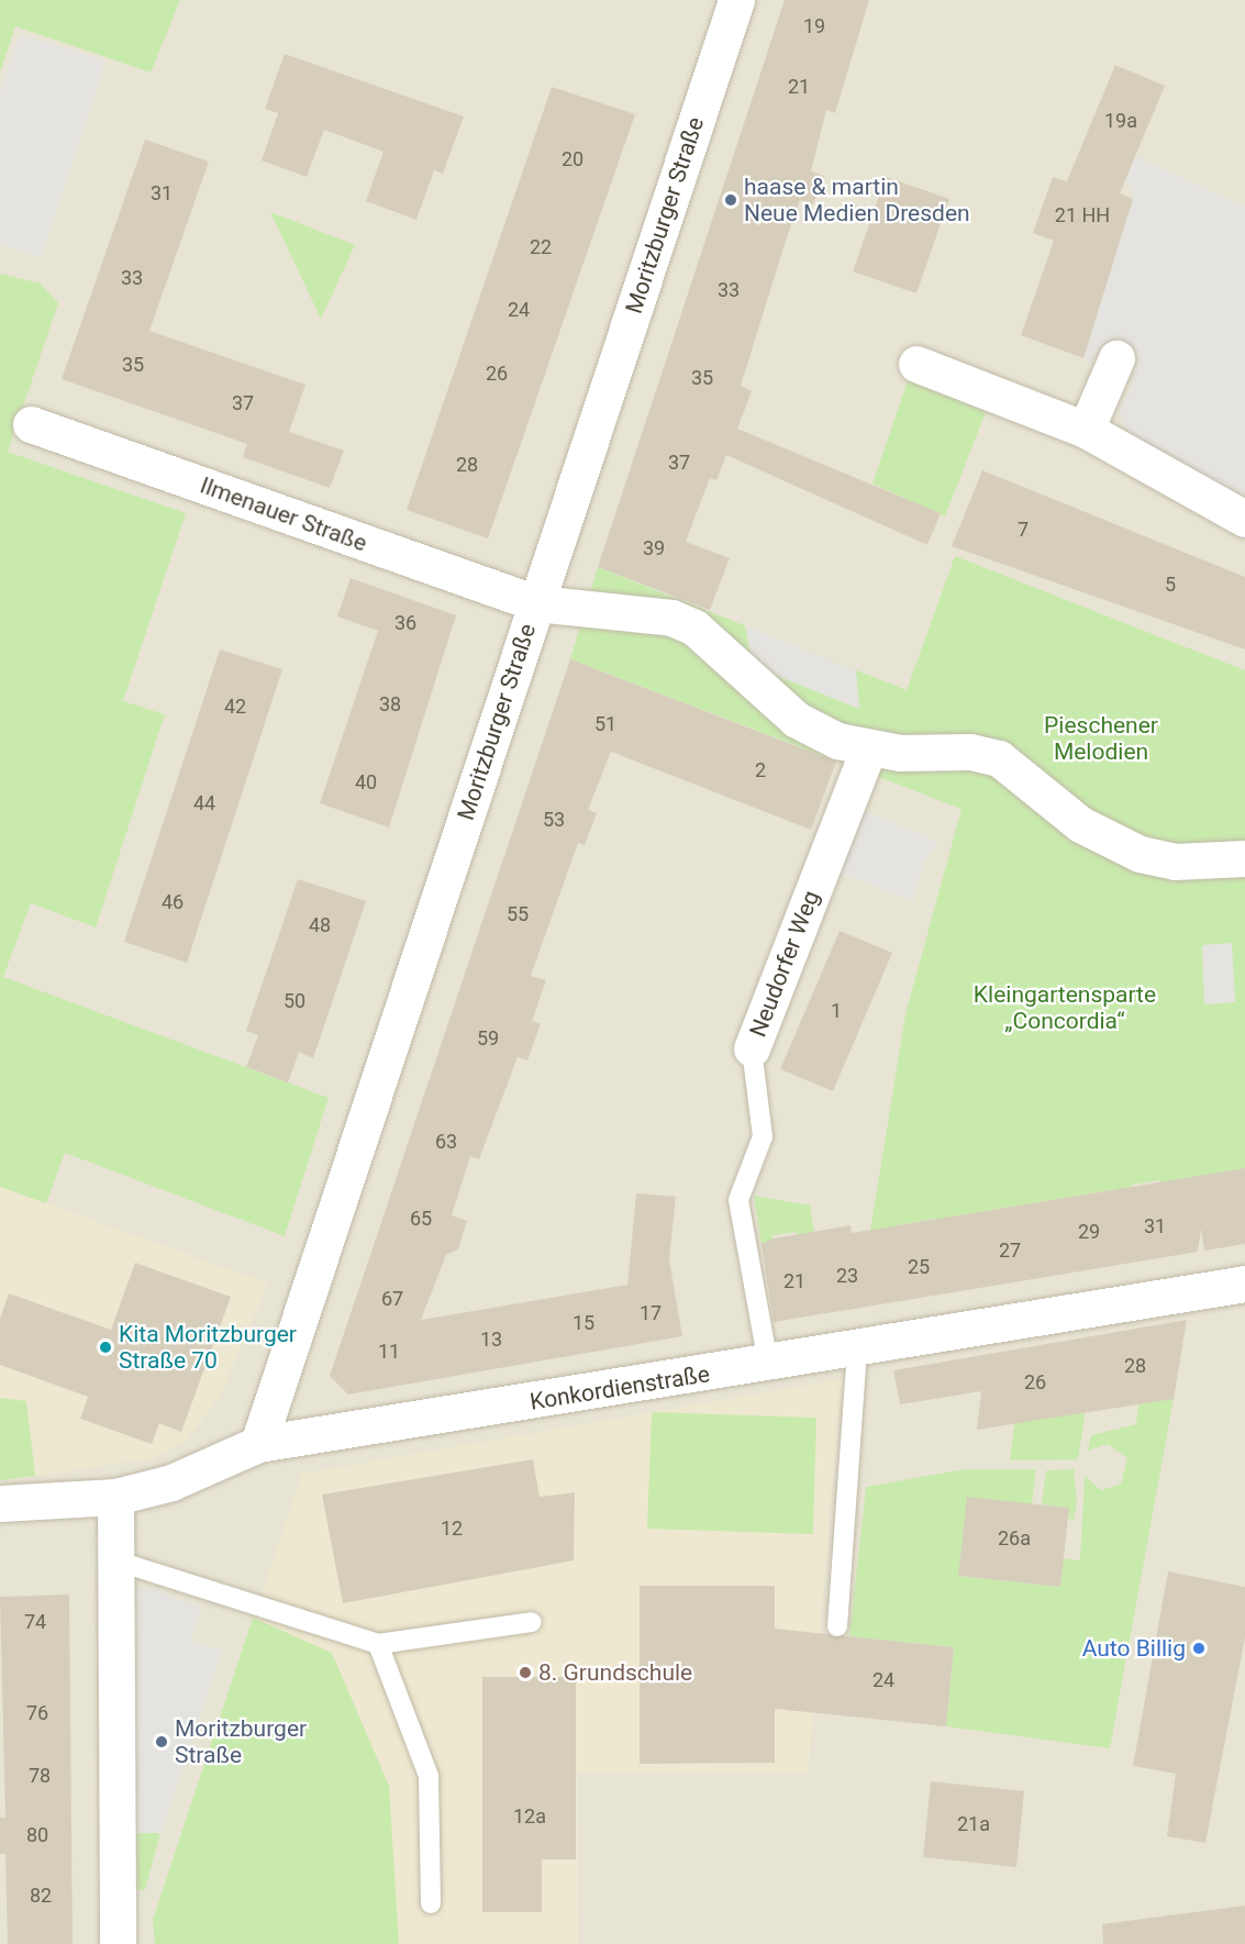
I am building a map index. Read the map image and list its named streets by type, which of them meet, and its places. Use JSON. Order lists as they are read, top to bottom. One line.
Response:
{"streets":{"street":["Moritzburger Straße","Ilmenauer Straße","Neudorfer Weg","Konkordienstraße"]},"crossings":[["Moritzburger Straße","Ilmenauer Straße"],["Moritzburger Straße","Konkordienstraße"],["Ilmenauer Straße","Neudorfer Weg"],["Neudorfer Weg","Konkordienstraße"]],"parks":["Pieschener Melodien","Kleingartensparte „Concordia“"],"places":["haase & martin Neue Medien Dresden","Kita Moritzburger Straße 70","Auto Billig","8. Grundschule","Moritzburger Straße"],"house_numbers":["19","21","19a","20","31","21 HH","22","33","33","24","35","26","35","37","37","28","7","39","5","36","38","42","51","2","40","44","53","46","55","48","50","1","59","63","65","31","29","27","25","23","21","67","17","15","13","11","28","26","12","26a","74","24","76","78","12a","21a","80","82"]}
